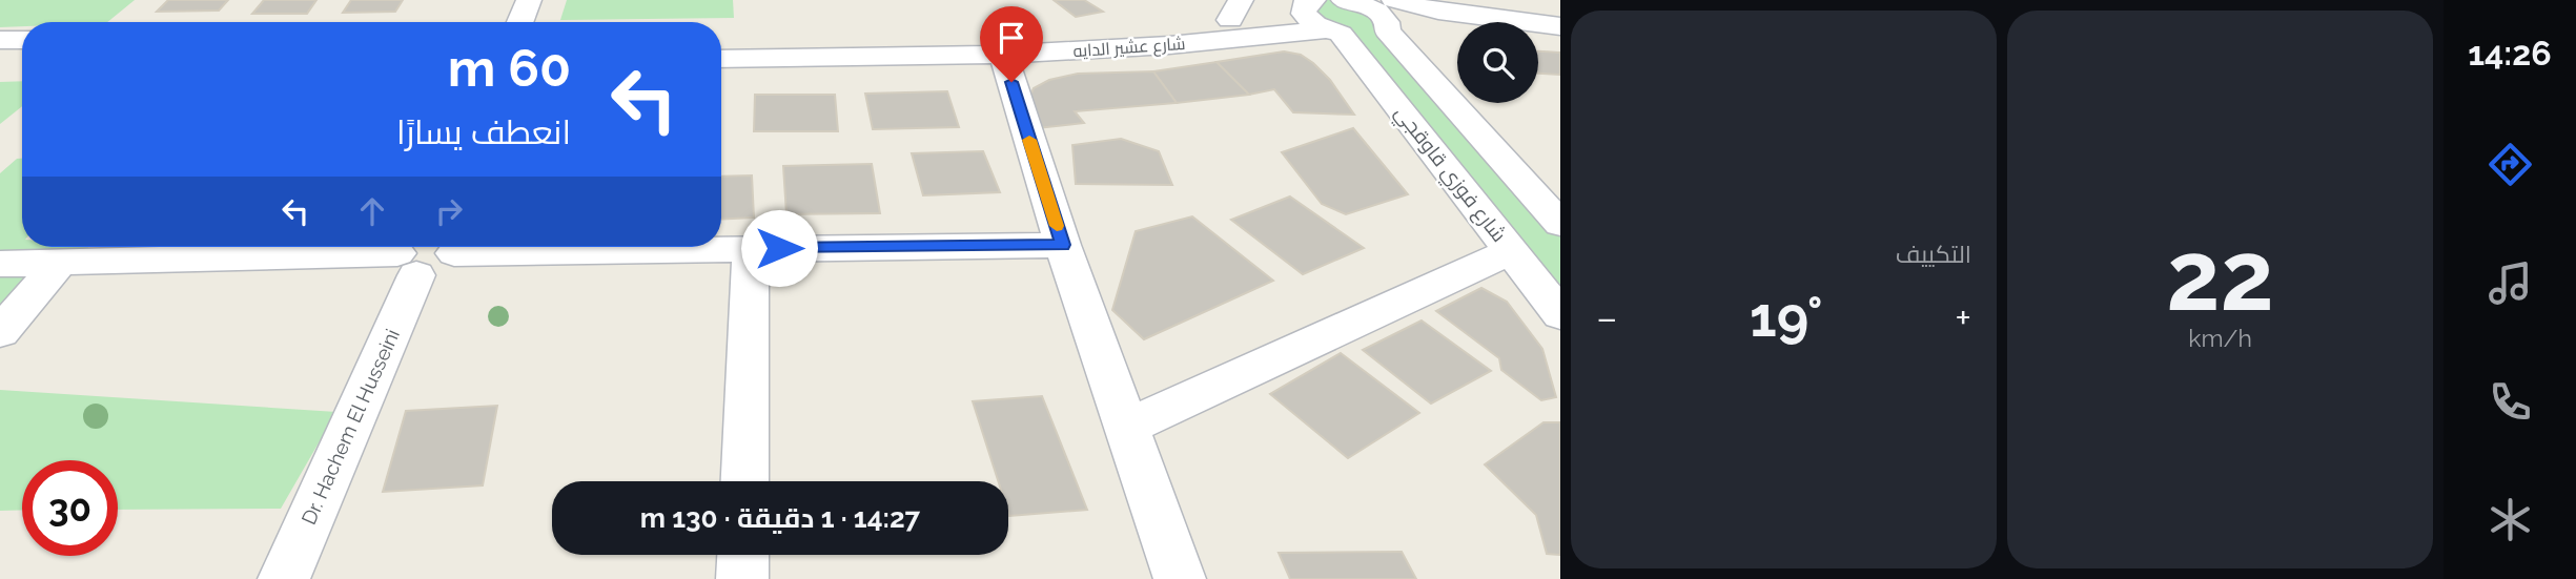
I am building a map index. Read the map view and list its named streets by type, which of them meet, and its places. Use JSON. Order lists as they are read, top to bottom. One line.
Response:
{"streets":{"street":["شارع عشير الدايه","شارع فوزي قاوقجي","Dr. Hachem El Husseini"]},"crossings":[["شارع عشير الدايه","شارع فوزي قاوقجي"]],"page":{"tabs":"14:26","tile":[["22","km/h"],"التكييف"],"turn":["60 m","انعطف يسارًا"],"heat":["−","19°","+"],"limit":"30","trip":"14:27 · 1 دقيقة · 130 m"}}
